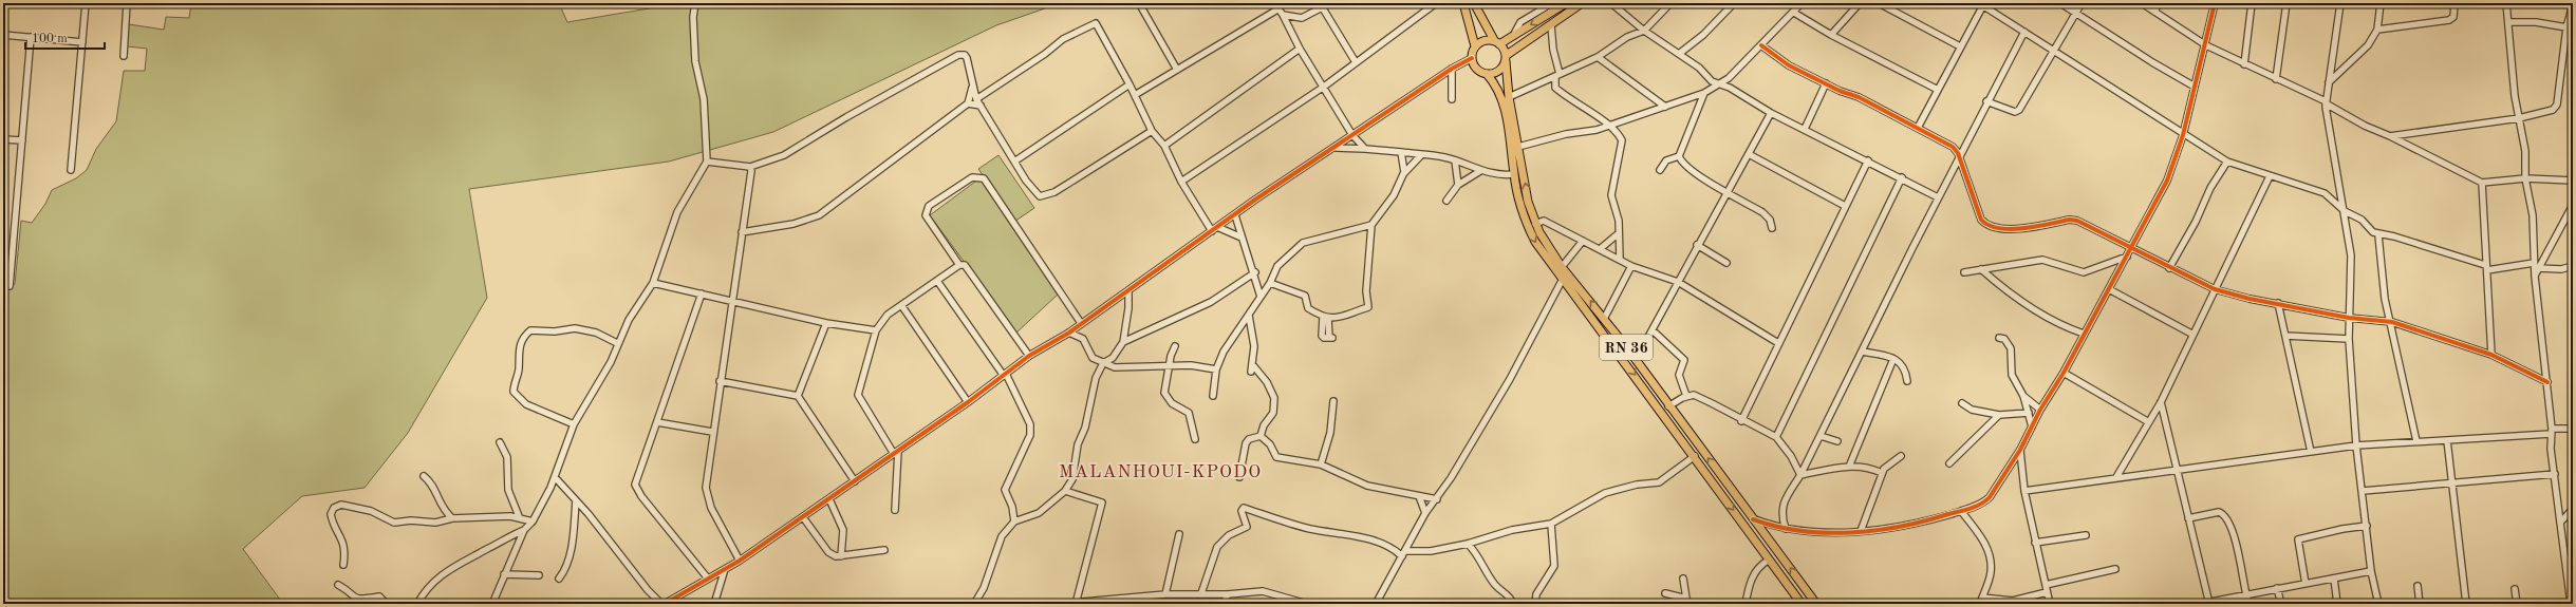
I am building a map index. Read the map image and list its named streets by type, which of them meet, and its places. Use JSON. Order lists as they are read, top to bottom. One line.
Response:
{"streets":{"main road":["RN 36"]},"districts":["MALANHOUI-KPODO"],"scale_bar":"100 m"}
